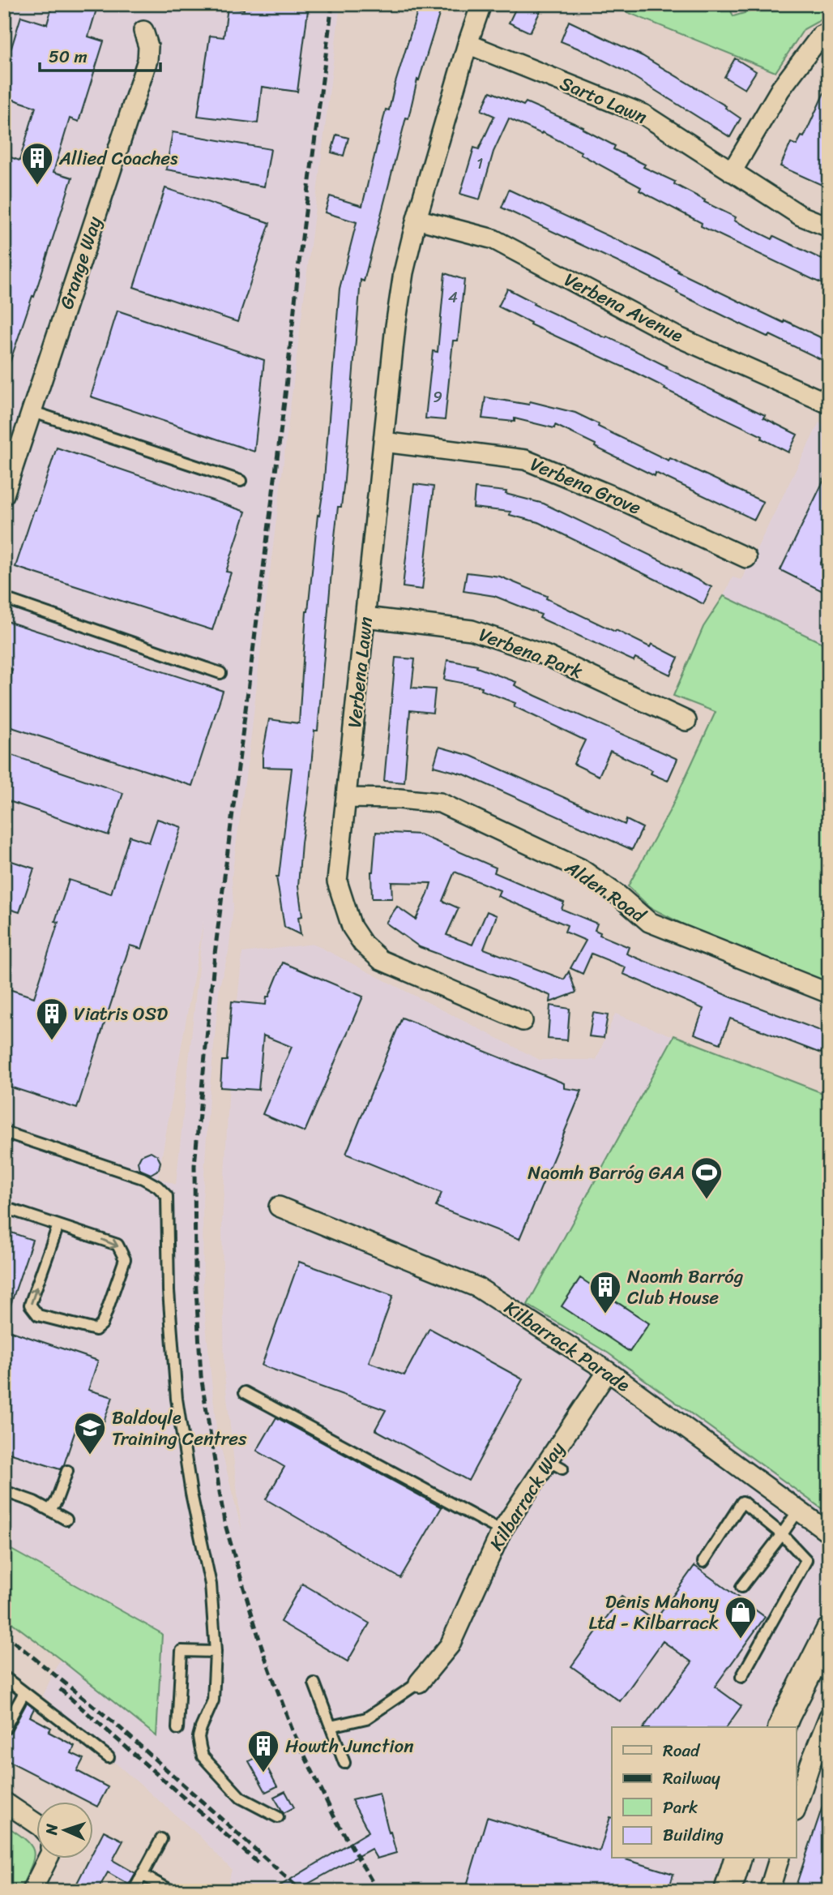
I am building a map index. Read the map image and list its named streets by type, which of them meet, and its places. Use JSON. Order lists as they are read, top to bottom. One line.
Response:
{"streets":{"street":["Sarto Lawn","Grange Way","Verbena Avenue","Verbena Grove","Verbena Park","Verbena Lawn","Alden Road","Kilbarrack Parade","Kilbarrack Way"]},"crossings":[["Sarto Lawn","Verbena Lawn"],["Verbena Avenue","Verbena Lawn"],["Verbena Grove","Verbena Lawn"],["Verbena Park","Verbena Lawn"],["Verbena Lawn","Alden Road"],["Kilbarrack Parade","Kilbarrack Way"]],"places":{"building":["Allied Coaches","Viatris OSD","Naomh Barróg Club House","Howth Junction"],"sports":["Naomh Barróg GAA"],"school or university":["Baldoyle Training Centres"],"shop":["Denis Mahony Ltd - Kilbarrack"]},"house_numbers":["1","4","9"],"legend":["Road","Railway","Park","Building"],"scale_bar":"50 m","north":"left"}
